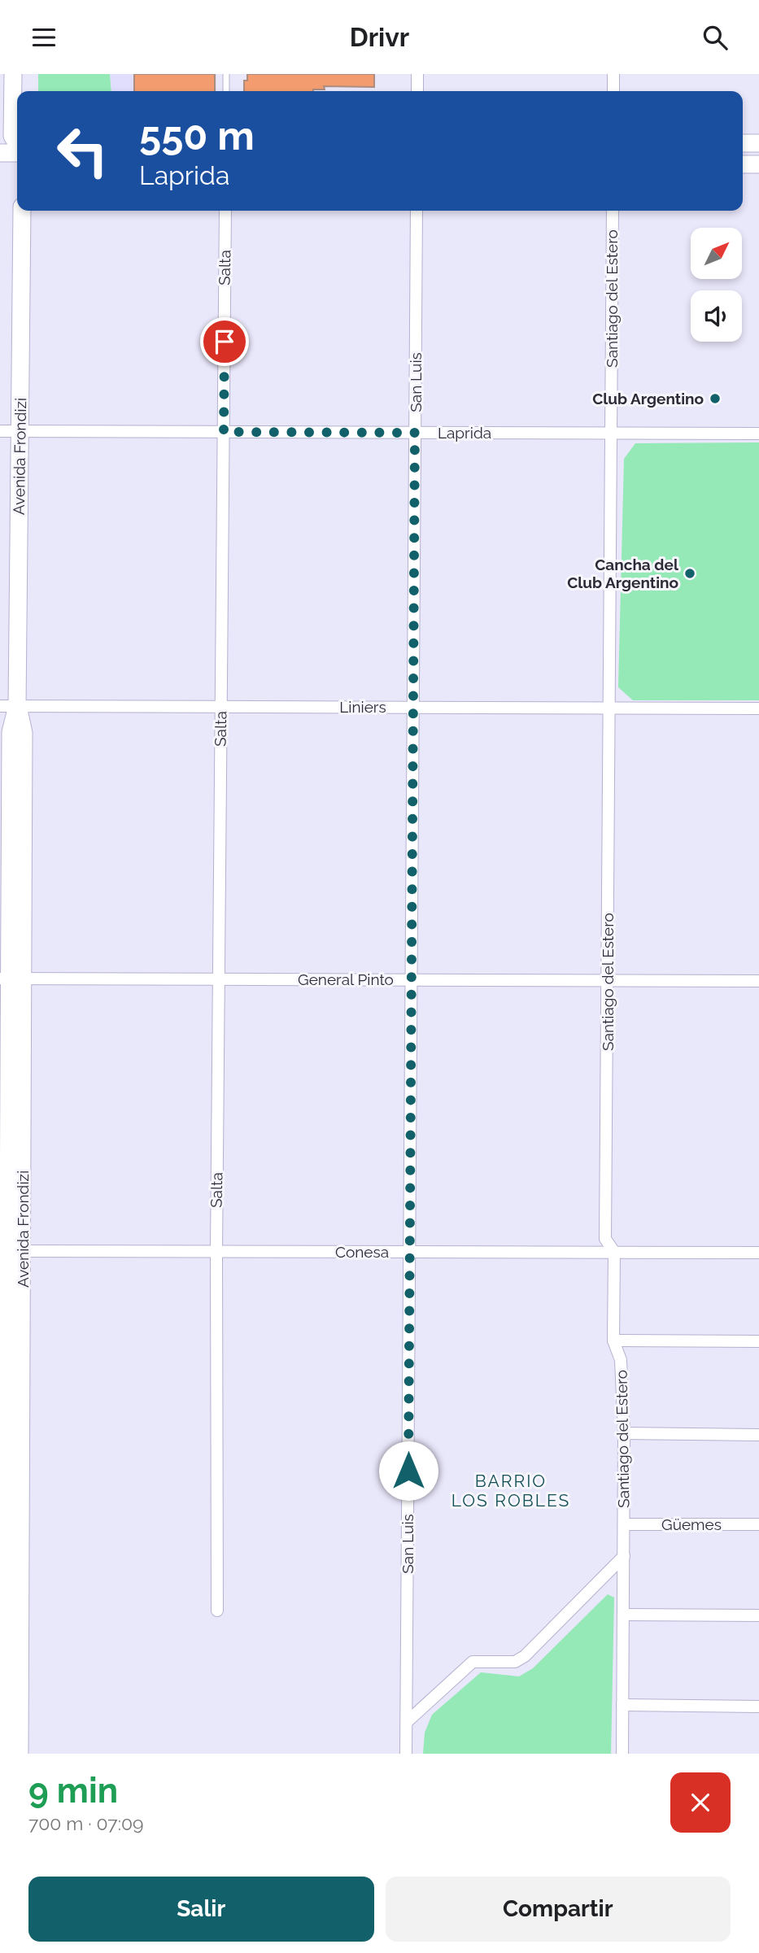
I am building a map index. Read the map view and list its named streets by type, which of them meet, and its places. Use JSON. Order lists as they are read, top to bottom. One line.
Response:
{"streets":{"street":["Salta","Santiago del Estero","San Luis","Laprida","Avenida Frondizi","Liniers","General Pinto","Conesa","Güemes"]},"crossings":[["Salta","Laprida"],["Salta","Liniers"],["Salta","General Pinto"],["Salta","Conesa"],["Santiago del Estero","Laprida"],["Santiago del Estero","Liniers"],["Santiago del Estero","General Pinto"],["Santiago del Estero","Conesa"],["Santiago del Estero","Güemes"],["San Luis","Laprida"],["San Luis","Liniers"],["San Luis","General Pinto"],["San Luis","Conesa"],["Laprida","Avenida Frondizi"],["Avenida Frondizi","Liniers"],["Avenida Frondizi","General Pinto"],["Avenida Frondizi","Conesa"]],"districts":["BARRIO LOS ROBLES"],"places":["Club Argentino","Cancha del Club Argentino"],"north":"top right","page":{"header":"Drivr","turn":["550 m","Laprida"],"heading":["9 min","700 m · 07:09"],"buttons":["Salir","Compartir"]}}
